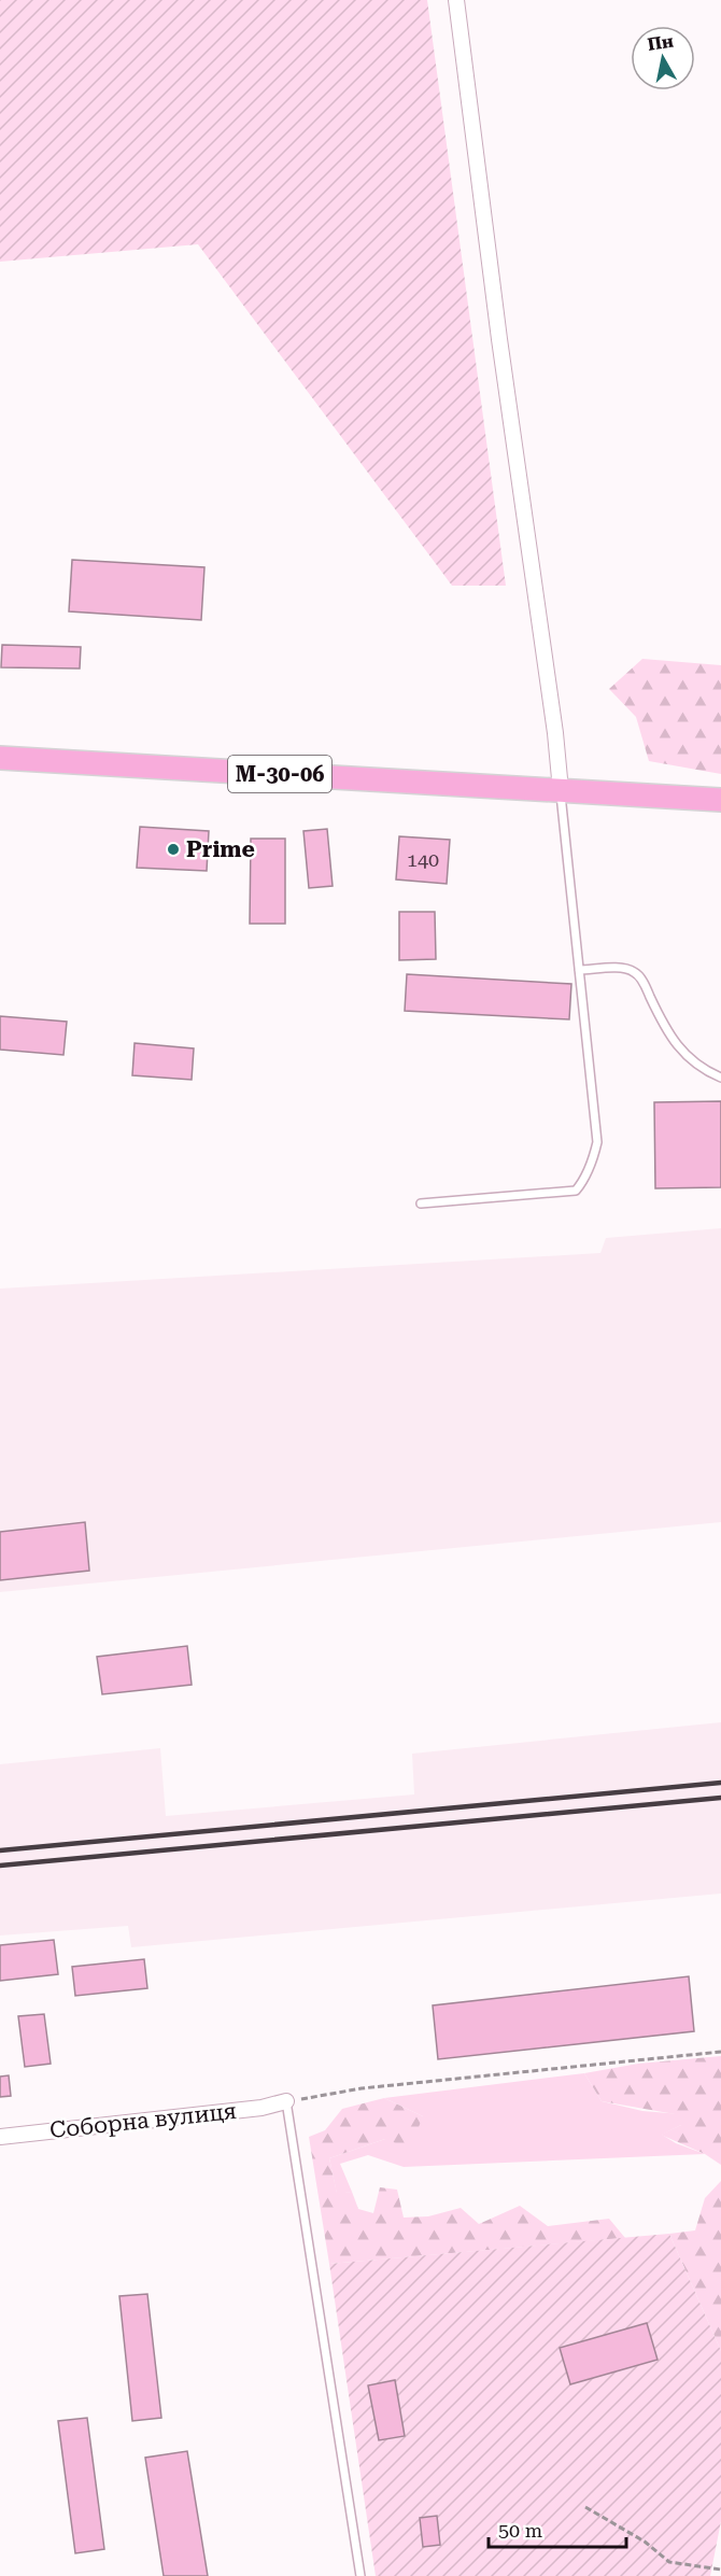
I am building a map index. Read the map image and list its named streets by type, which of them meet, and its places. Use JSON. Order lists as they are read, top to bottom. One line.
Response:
{"streets":{"main road":["М-30-06"],"street":["Соборна вулиця"]},"places":["Prime"],"house_numbers":["140"],"scale_bar":"50 m","north":"top"}
